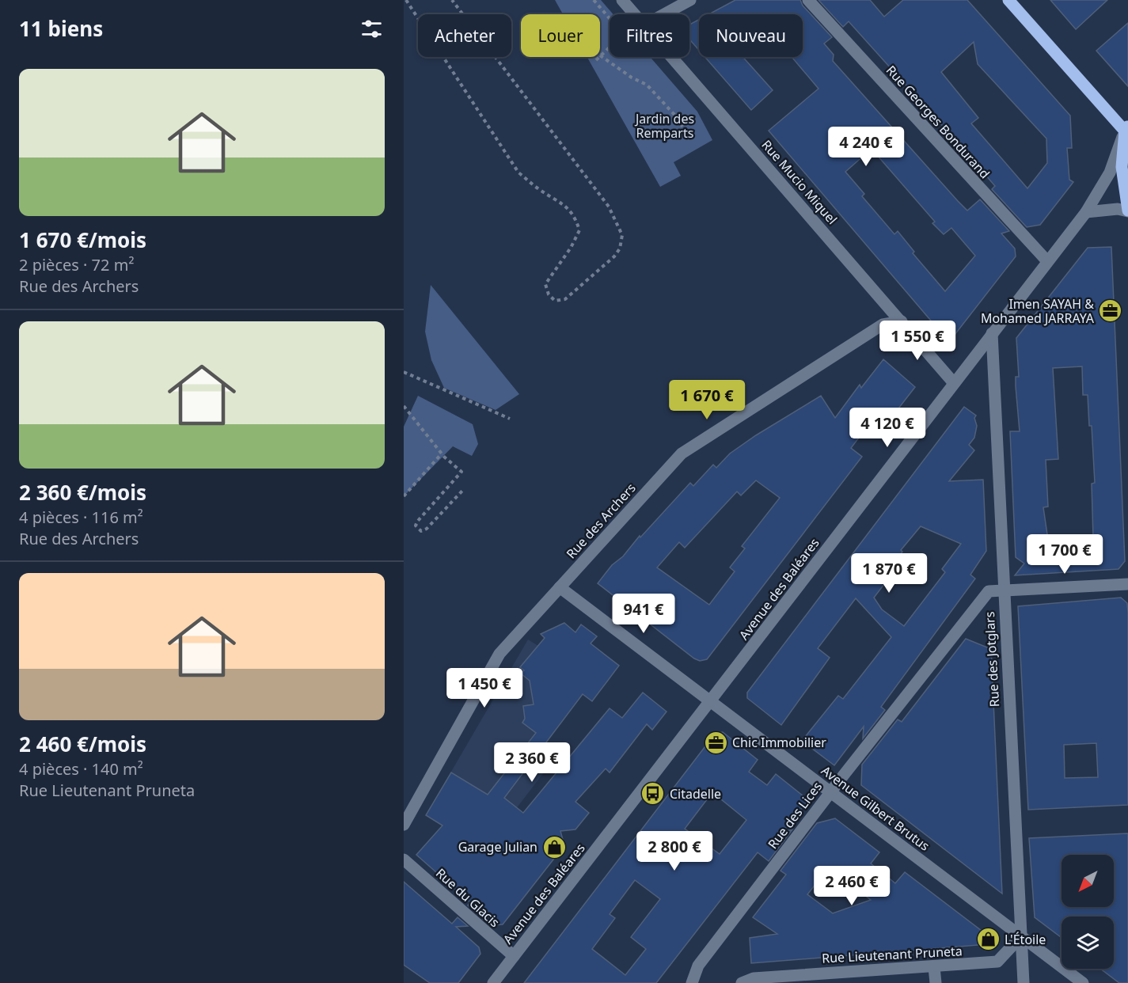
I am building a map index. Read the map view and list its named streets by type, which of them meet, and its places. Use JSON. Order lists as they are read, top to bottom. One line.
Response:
{"streets":{"street":["Rue Georges Bondurand","Rue Mucio Miquel","Rue des Archers","Avenue des Baléares","Rue des Jotglars","Avenue Gilbert Brutus","Rue des Lices","Rue du Glacis","Rue Lieutenant Pruneta"]},"crossings":[["Rue Georges Bondurand","Avenue des Baléares"],["Rue Mucio Miquel","Rue des Archers"],["Rue Mucio Miquel","Avenue des Baléares"],["Rue des Archers","Avenue Gilbert Brutus"],["Avenue des Baléares","Rue des Jotglars"],["Avenue des Baléares","Avenue Gilbert Brutus"],["Avenue des Baléares","Rue du Glacis"],["Rue des Jotglars","Avenue Gilbert Brutus"],["Rue des Jotglars","Rue des Lices"],["Rue des Jotglars","Rue Lieutenant Pruneta"],["Avenue Gilbert Brutus","Rue des Lices"],["Avenue Gilbert Brutus","Rue Lieutenant Pruneta"]],"parks":["Jardin des Remparts"],"places":{"office":["Imen SAYAH & Mohamed JARRAYA","Chic Immobilier"],"bus stop":["Citadelle"],"shop":["Garage Julian","L'Étoile"]},"north":"bottom left","page":{"heading":"11 biens","chip":["Acheter","Louer","Filtres","Nouveau"],"list":[{"name":"1 670 €/mois","note":"2 pièces · 72 m² · Rue des Archers"},{"name":"2 360 €/mois","note":"4 pièces · 116 m² · Rue des Archers"},{"name":"2 460 €/mois","note":"4 pièces · 140 m² · Rue Lieutenant Pruneta"}],"price":["4 240 €","1 550 €","1 670 €","4 120 €","1 700 €","1 870 €","941 €","1 450 €","2 360 €","2 800 €","2 460 €"]}}
